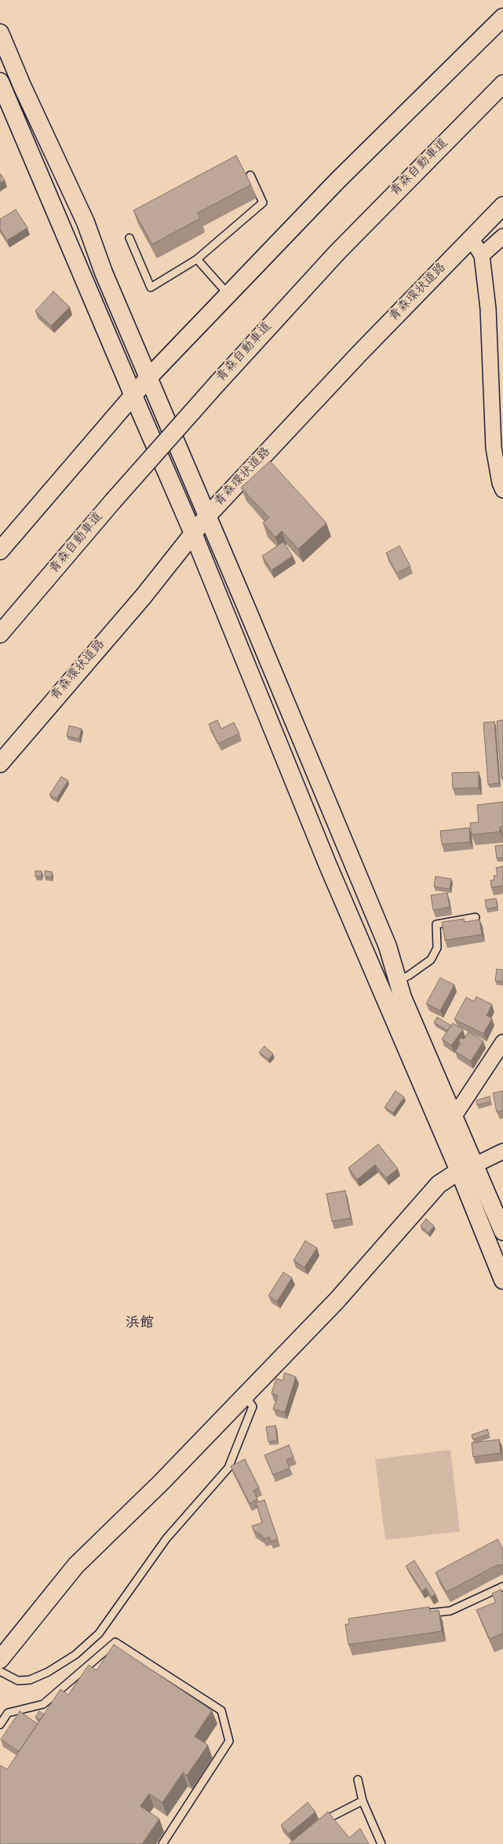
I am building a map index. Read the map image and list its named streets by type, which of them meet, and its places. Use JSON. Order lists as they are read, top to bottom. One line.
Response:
{"streets":{"main road":["青森自動車道","青森環状道路"]},"districts":["浜館"]}
